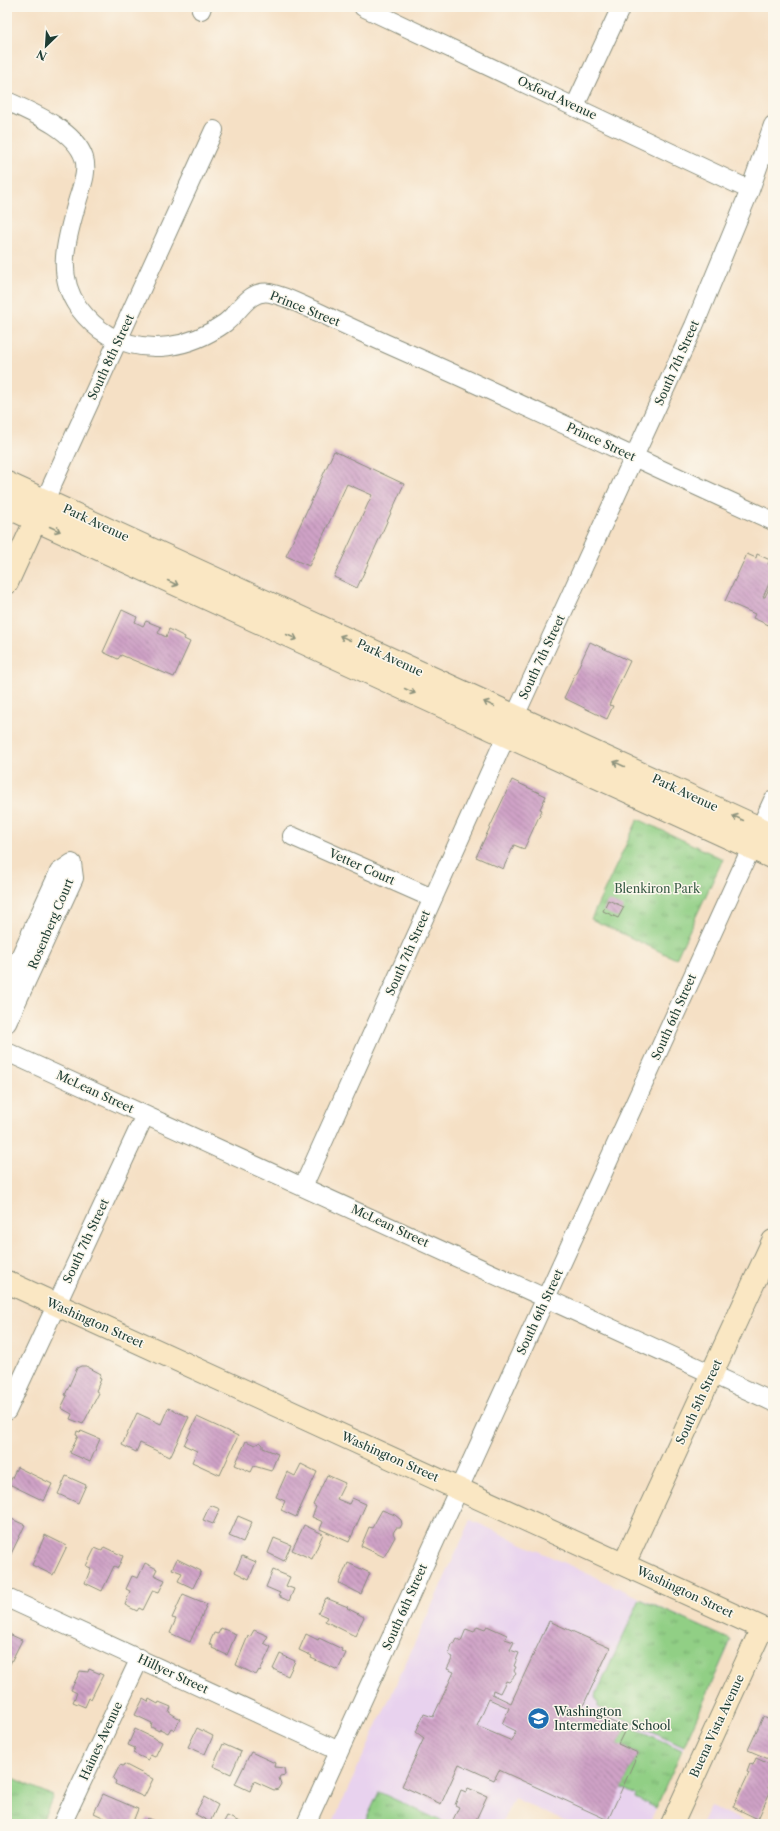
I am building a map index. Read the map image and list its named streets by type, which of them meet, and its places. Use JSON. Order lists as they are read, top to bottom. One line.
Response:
{"streets":{"street":["Oxford Avenue","Prince Street","South 8th Street","South 7th Street","Park Avenue","Vetter Court","Rosenberg Court","South 6th Street","McLean Street","Washington Street","South 5th Street","Hillyer Street","Buena Vista Avenue","Haines Avenue"]},"crossings":[["Oxford Avenue","South 7th Street"],["Prince Street","South 8th Street"],["Prince Street","South 7th Street"],["South 8th Street","Park Avenue"],["South 7th Street","Park Avenue"],["South 7th Street","Vetter Court"],["South 7th Street","McLean Street"],["South 7th Street","Washington Street"],["Park Avenue","South 6th Street"],["South 6th Street","McLean Street"],["South 6th Street","Washington Street"],["South 6th Street","Hillyer Street"],["McLean Street","South 5th Street"],["Washington Street","South 5th Street"],["Washington Street","Buena Vista Avenue"],["Hillyer Street","Haines Avenue"]],"parks":["Blenkiron Park"],"places":{"school or university":["Washington Intermediate School"]},"north":"bottom left"}
